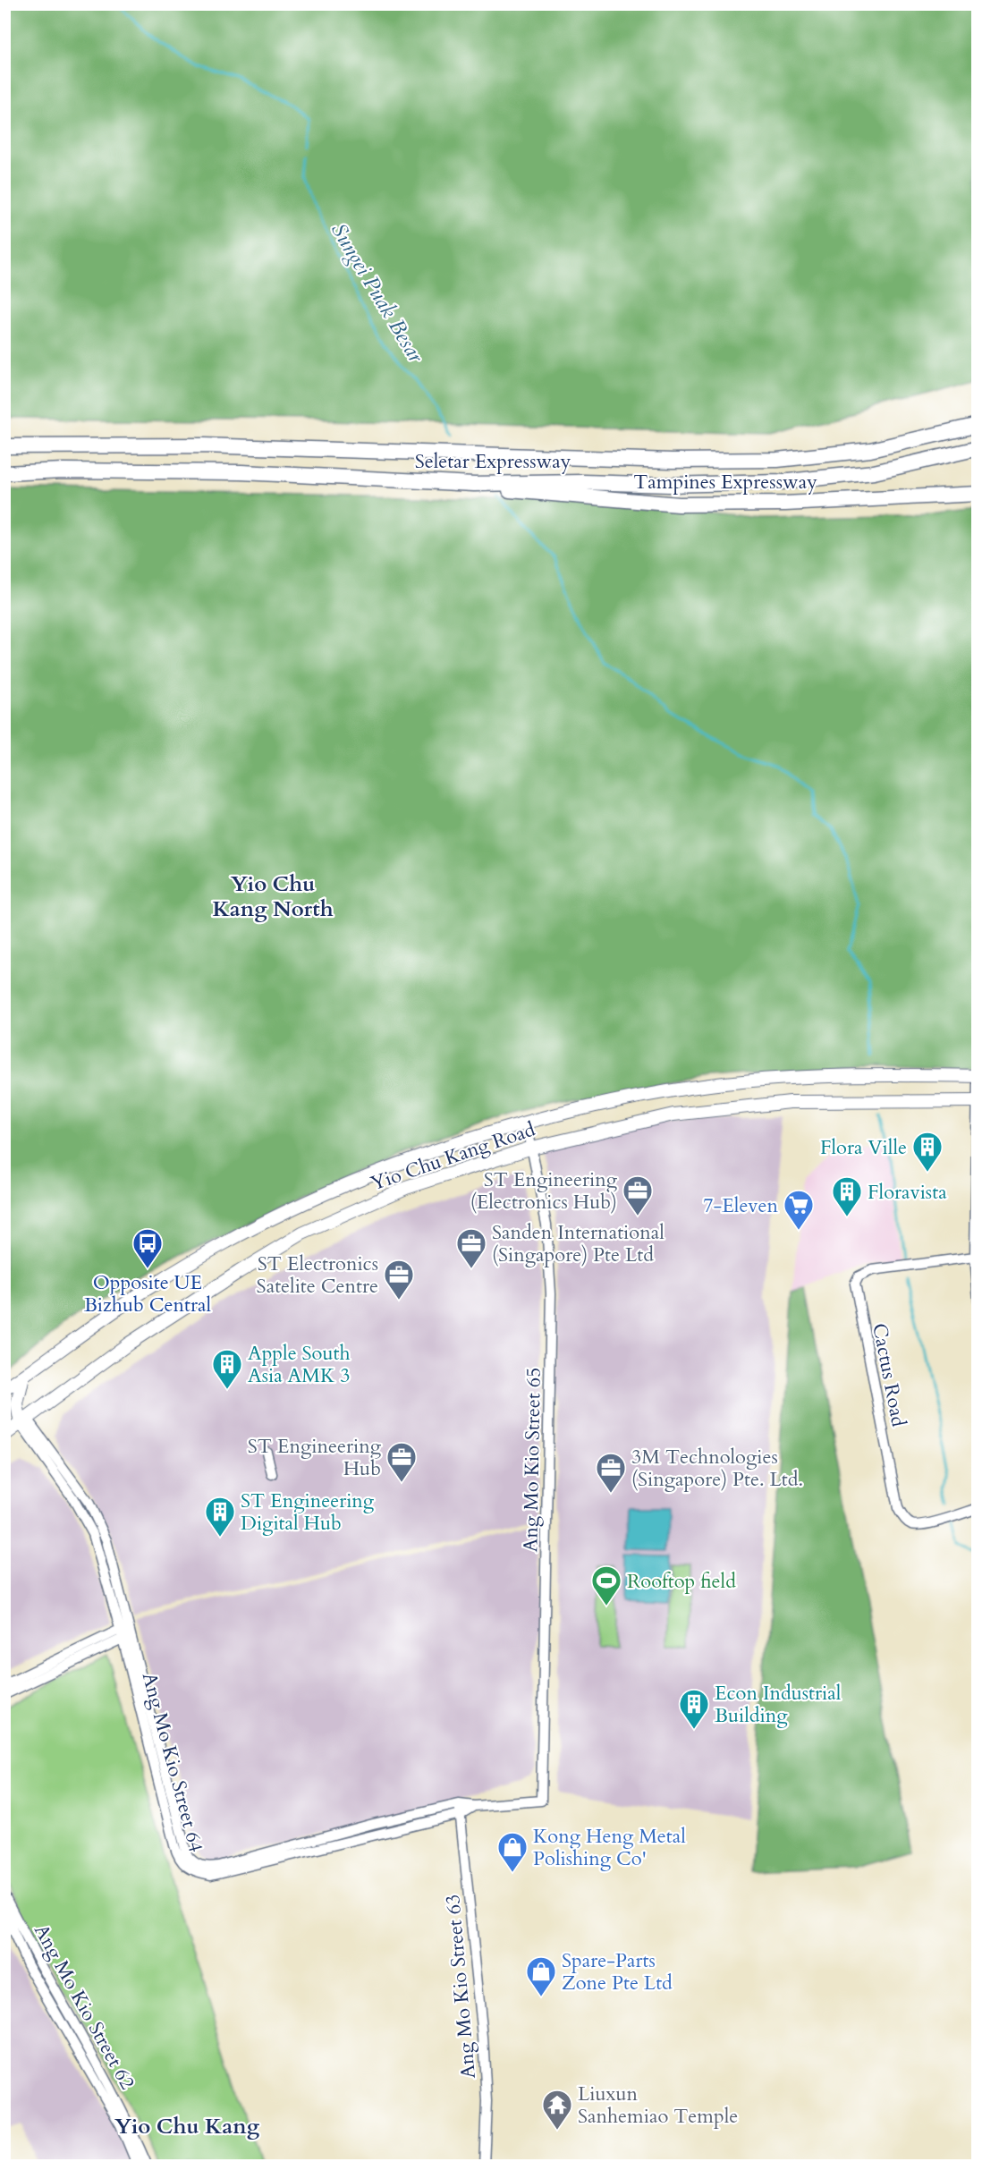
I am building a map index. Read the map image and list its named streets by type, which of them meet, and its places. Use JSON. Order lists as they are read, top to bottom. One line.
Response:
{"streets":{"highway":["Seletar Expressway","Tampines Expressway"],"main road":["Yio Chu Kang Road"],"street":["Cactus Road","Ang Mo Kio Street 65","Ang Mo Kio Street 64","Ang Mo Kio Street 63","Ang Mo Kio Street 62"]},"crossings":[["Seletar Expressway","Tampines Expressway"],["Yio Chu Kang Road","Ang Mo Kio Street 65"],["Yio Chu Kang Road","Ang Mo Kio Street 64"],["Ang Mo Kio Street 65","Ang Mo Kio Street 64"],["Ang Mo Kio Street 64","Ang Mo Kio Street 63"]],"districts":["Yio Chu Kang North","Yio Chu Kang"],"water":["Sungei Puak Besar"],"places":{"building":["Flora Ville","Floravista","Apple South Asia AMK 3","ST Engineering Digital Hub","Econ Industrial Building"],"office":["ST Engineering (Electronics Hub)","Sanden International (Singapore) Pte Ltd","ST Electronics Satelite Centre","ST Engineering Hub","3M Technologies (Singapore) Pte. Ltd."],"supermarket":["7-Eleven"],"bus stop":["Opposite UE Bizhub Central"],"sports":["Rooftop field"],"shop":["Kong Heng Metal Polishing Co'","Spare-Parts Zone Pte Ltd"],"temple":["Liuxun Sanhemiao Temple"]}}
